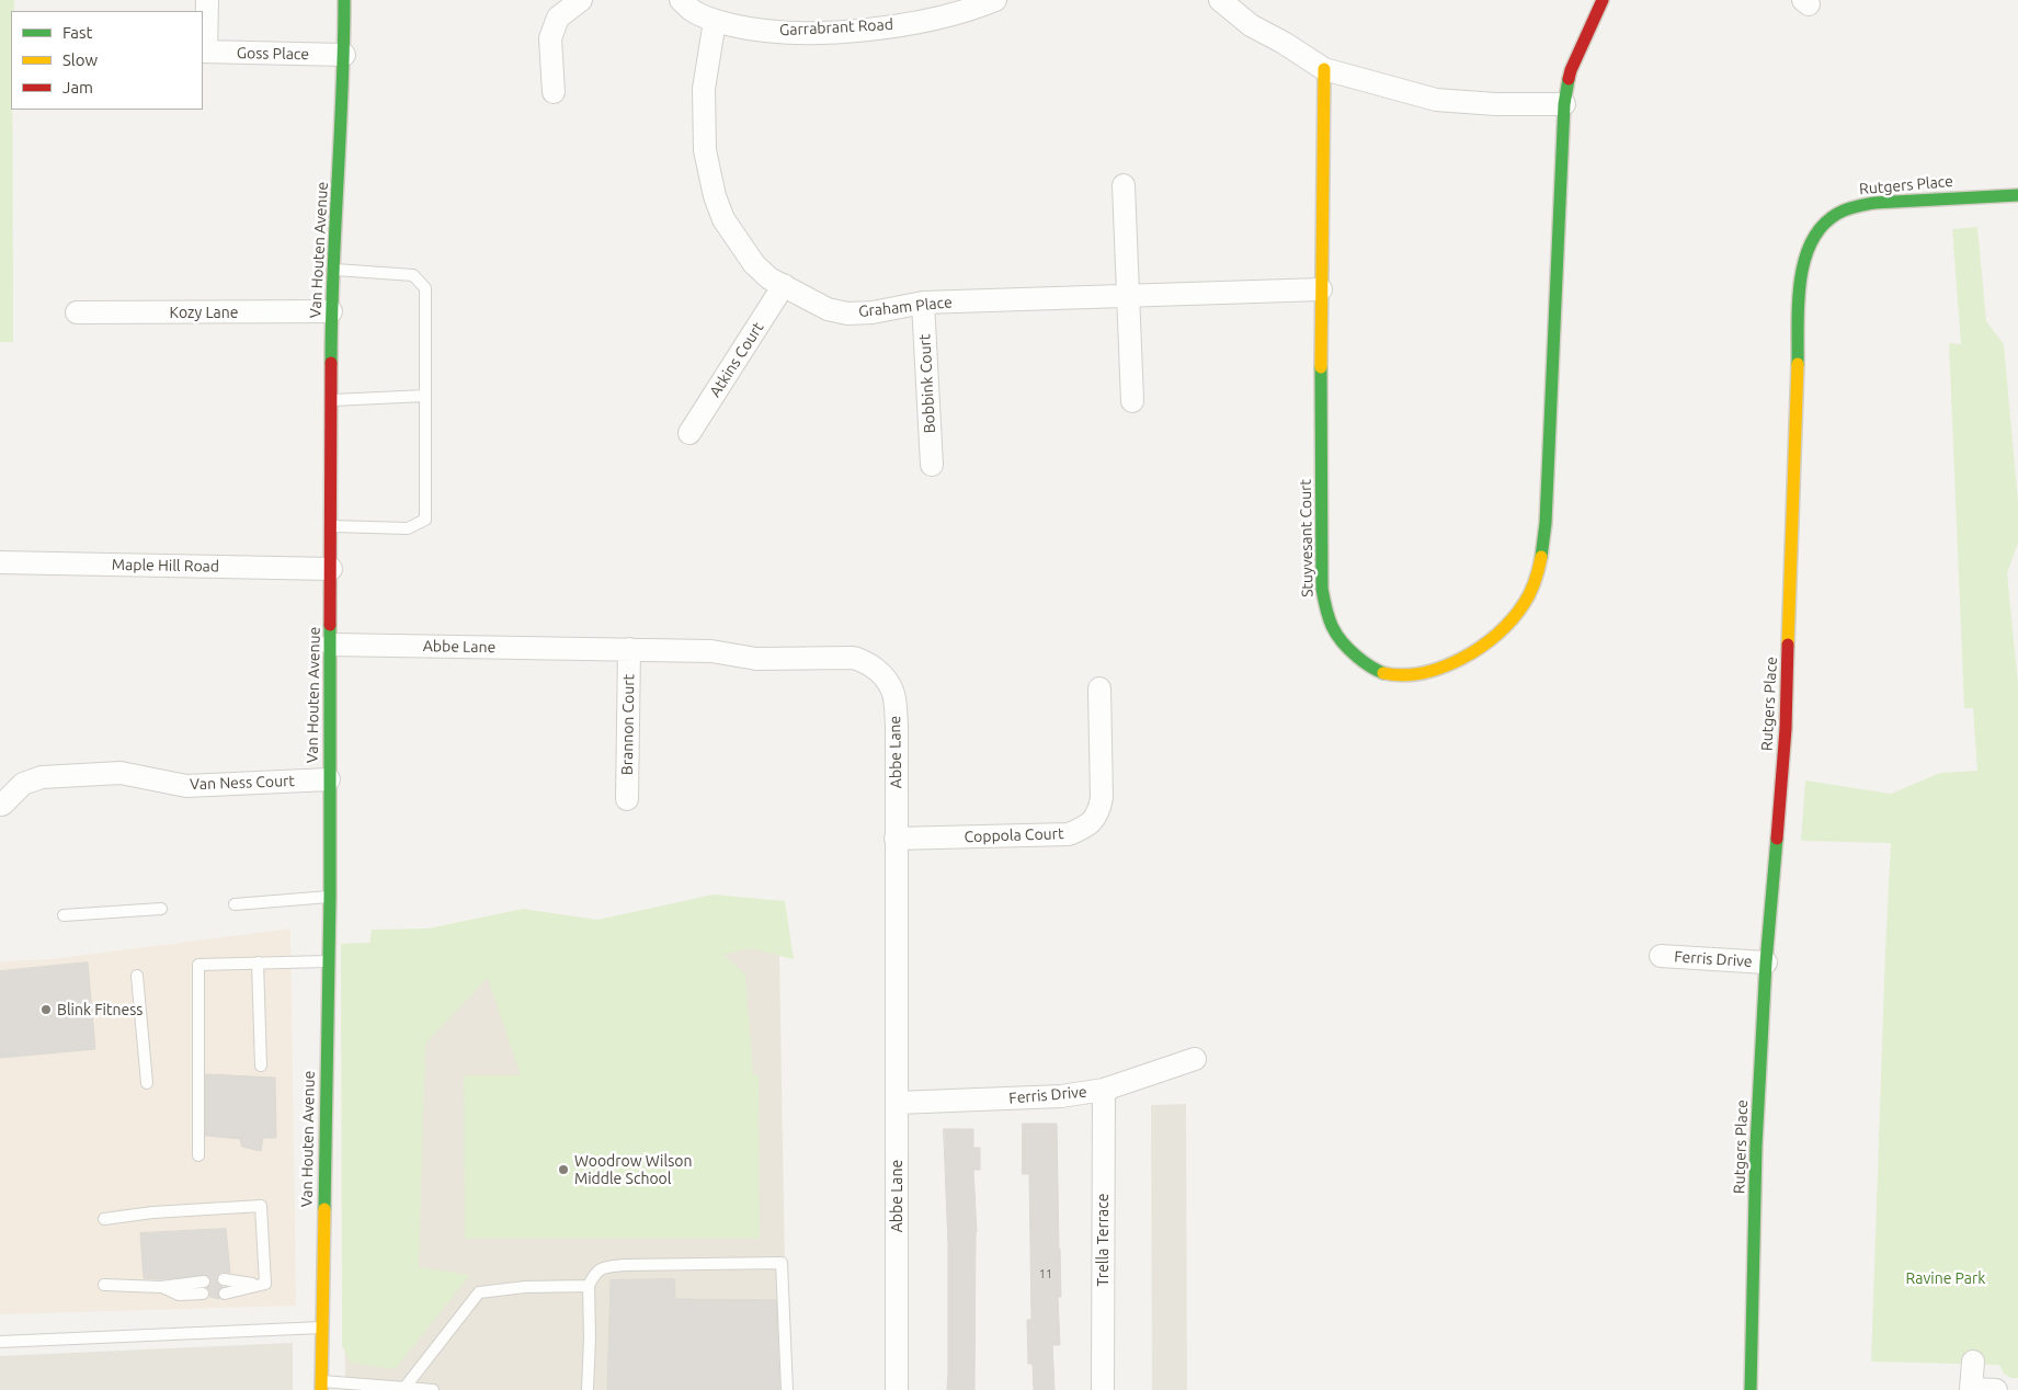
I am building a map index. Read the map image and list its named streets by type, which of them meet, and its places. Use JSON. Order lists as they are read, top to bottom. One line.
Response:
{"streets":{"street":["Garrabrant Road","Goss Place","Rutgers Place","Van Houten Avenue","Graham Place","Kozy Lane","Atkins Court","Bobbink Court","Stuyvesant Court","Maple Hill Road","Abbe Lane","Brannon Court","Van Ness Court","Coppola Court","Ferris Drive","Trella Terrace"]},"crossings":[["Garrabrant Road","Graham Place"],["Goss Place","Van Houten Avenue"],["Rutgers Place","Ferris Drive"],["Van Houten Avenue","Kozy Lane"],["Van Houten Avenue","Maple Hill Road"],["Van Houten Avenue","Abbe Lane"],["Van Houten Avenue","Van Ness Court"],["Graham Place","Atkins Court"],["Graham Place","Bobbink Court"],["Graham Place","Stuyvesant Court"],["Abbe Lane","Brannon Court"],["Abbe Lane","Coppola Court"],["Abbe Lane","Ferris Drive"],["Ferris Drive","Trella Terrace"]],"parks":["Ravine Park"],"places":["Blink Fitness","Woodrow Wilson Middle School"],"house_numbers":["11"],"legend":["Fast","Slow","Jam"]}
